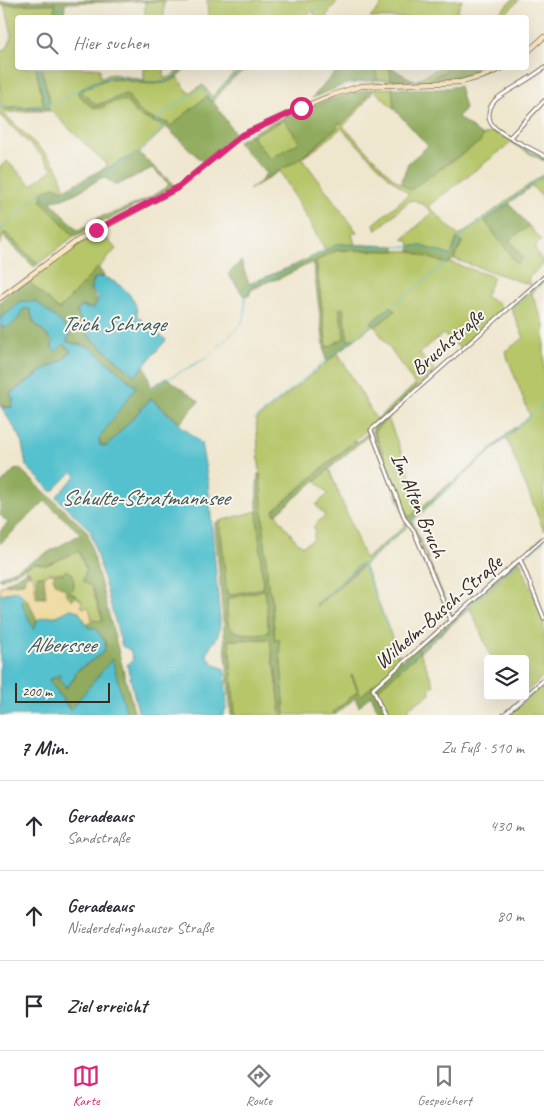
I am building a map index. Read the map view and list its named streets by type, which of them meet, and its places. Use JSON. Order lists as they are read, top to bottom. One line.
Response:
{"streets":{"street":["Bruchstraße","Im Alten Bruch","Wilhelm-Busch-Straße"]},"crossings":[["Bruchstraße","Im Alten Bruch"],["Im Alten Bruch","Wilhelm-Busch-Straße"]],"water":["Teich Schrage","Schulte-Stratmannsee","Alberssee"],"scale_bar":"200 m","page":{"search":"Hier suchen","scale":"200 m","heading":["7 Min.","Zu Fuß · 510 m"],"list":[["Geradeaus","Sandstraße","430 m"],["Geradeaus","Niederdedinghauser Straße","80 m"],"Ziel erreicht"],"nav":["Karte","Route","Gespeichert"]}}
